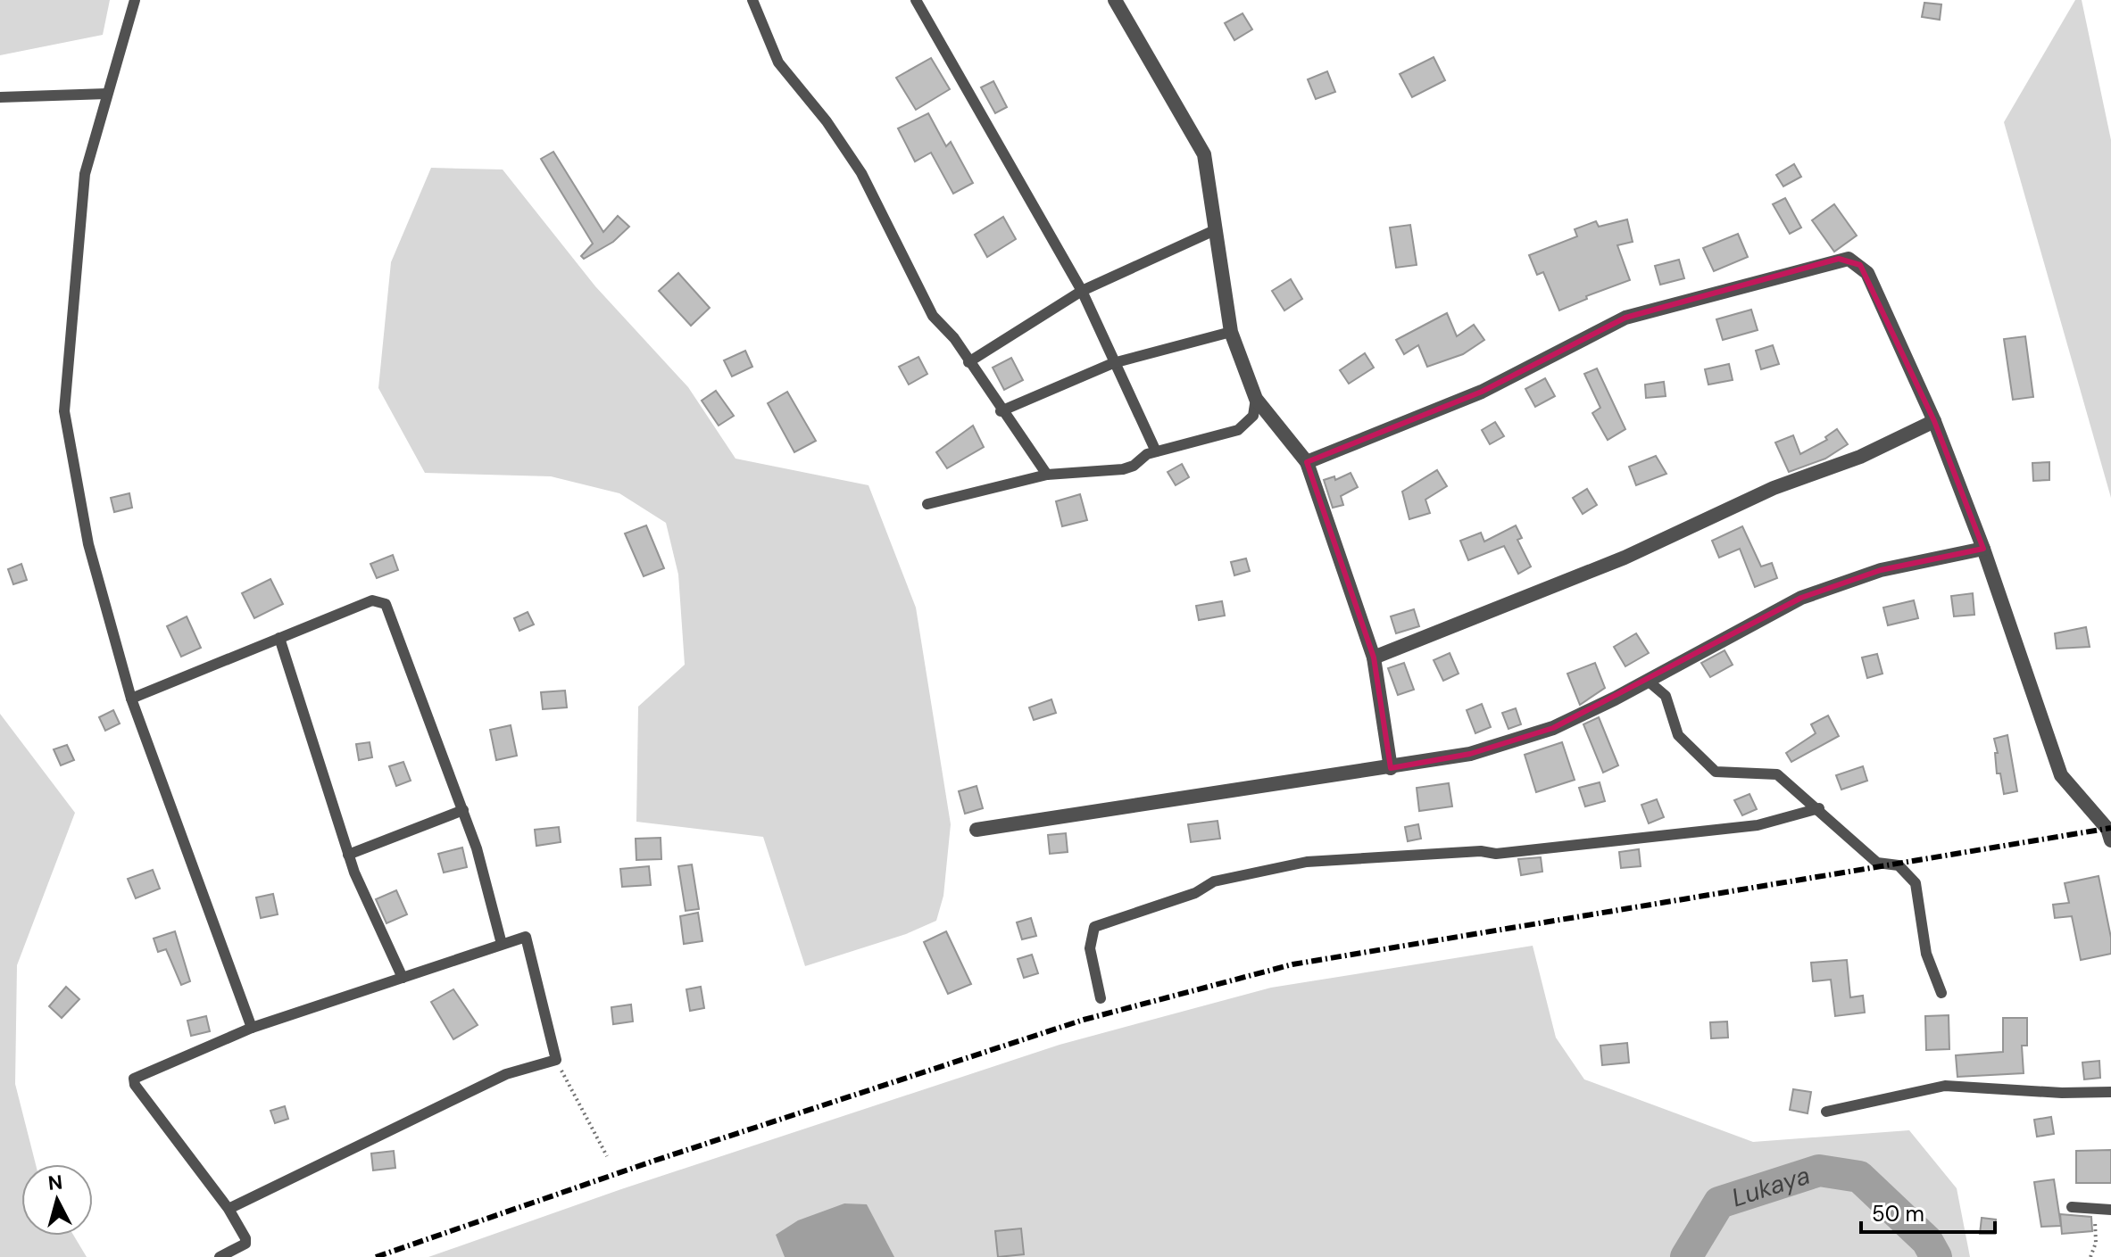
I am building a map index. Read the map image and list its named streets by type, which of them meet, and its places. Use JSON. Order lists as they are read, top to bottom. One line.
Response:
{"water":["Lukaya"],"scale_bar":"50 m","north":"top"}
